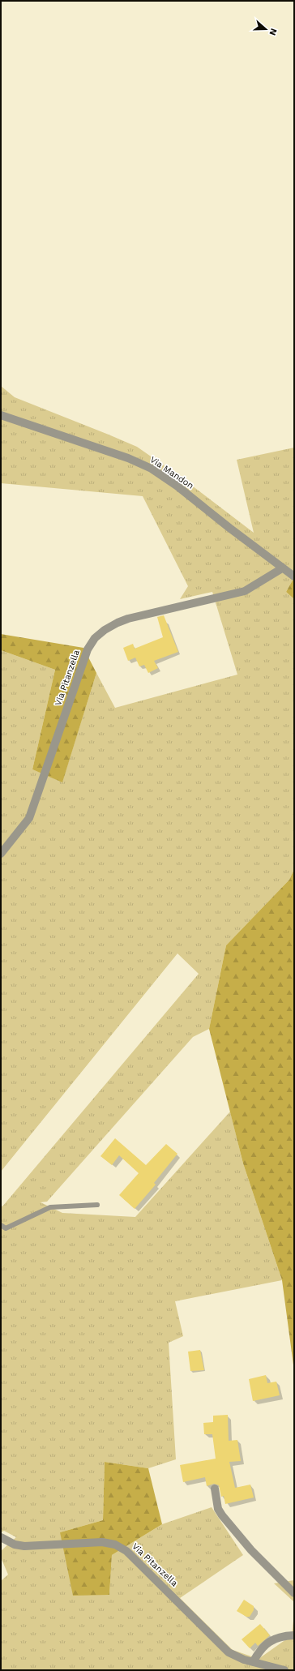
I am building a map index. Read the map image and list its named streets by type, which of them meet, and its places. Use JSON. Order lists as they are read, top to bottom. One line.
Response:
{"streets":{"street":["Via Mandon","Via Pitanzella"]},"crossings":[["Via Mandon","Via Pitanzella"]],"north":"right"}
